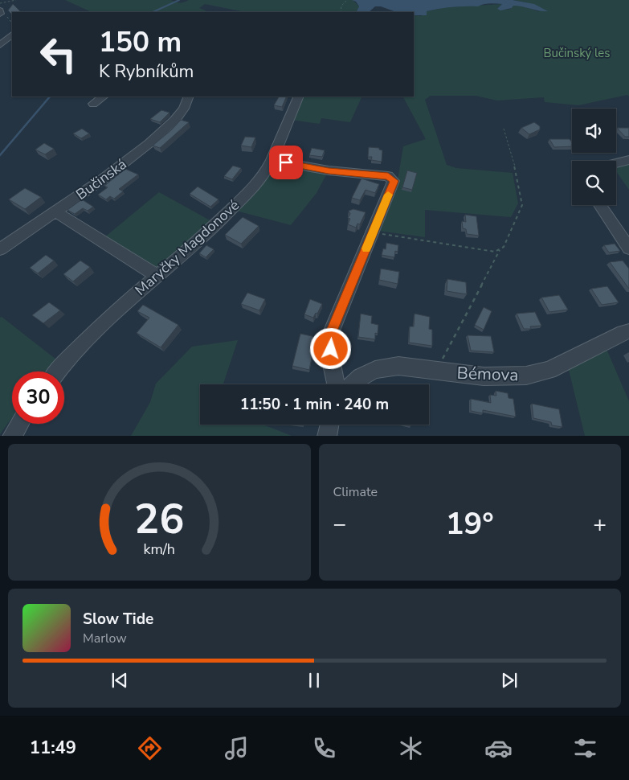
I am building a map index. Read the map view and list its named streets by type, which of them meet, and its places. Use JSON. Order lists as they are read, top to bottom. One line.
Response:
{"streets":{"street":["Bučinská","Maryčky Magdonové","Bémova"]},"parks":["Bučinský les"],"page":{"turn":["150 m","K Rybníkům"],"limit":"30","trip":"11:50 · 1 min · 240 m","tile":"Climate","heat":["−","19°","+"],"song":["Slow Tide","Marlow"],"tabs":"11:49","gauge":["26","km/h"]}}
